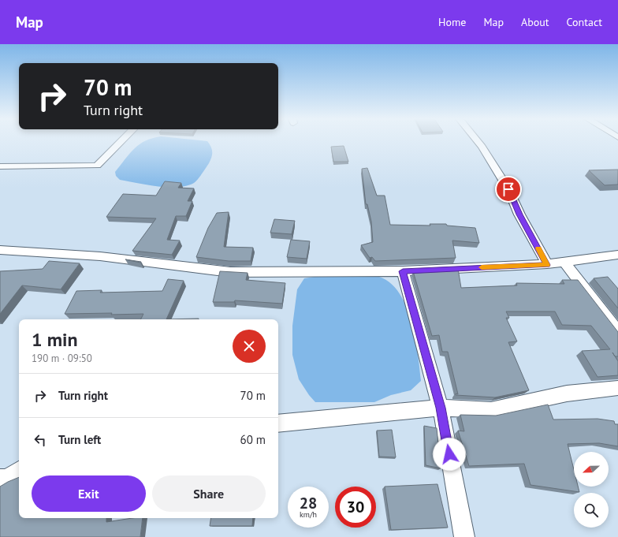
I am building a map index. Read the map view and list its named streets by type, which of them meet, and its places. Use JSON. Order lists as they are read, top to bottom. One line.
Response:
{"north":"left","page":{"header":"Map","nav":["Home","Map","About","Contact"],"turn":["70 m","Turn right"],"heading":["1 min","190 m · 09:50"],"list":[{"name":"Turn right","value":"70 m"},{"name":"Turn left","value":"60 m"}],"buttons":["Exit","Share"],"speed":"28 km/h","limit":"30"}}
